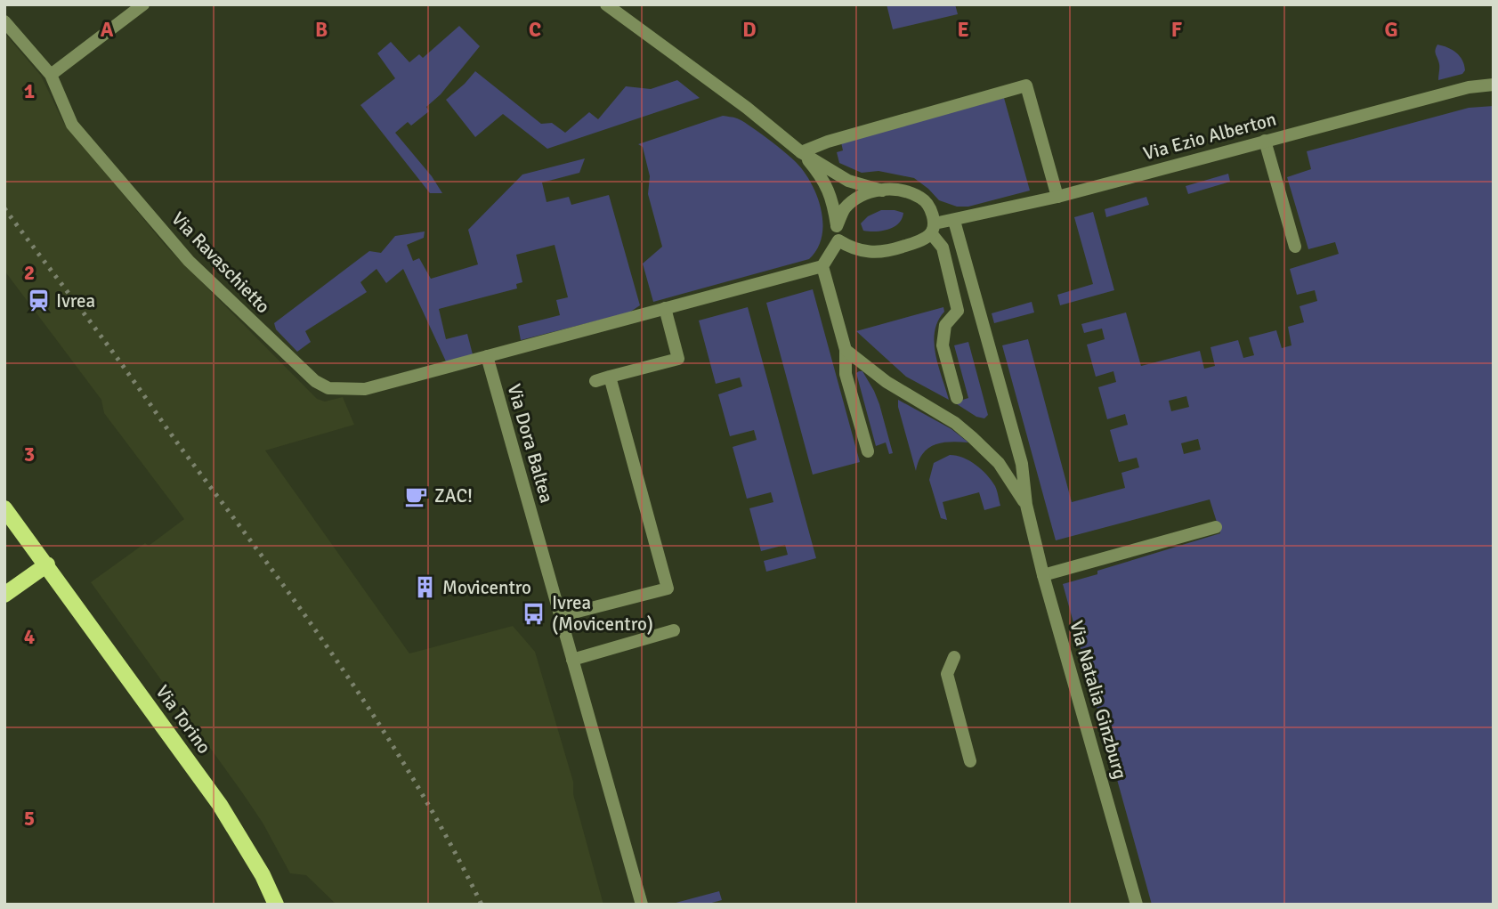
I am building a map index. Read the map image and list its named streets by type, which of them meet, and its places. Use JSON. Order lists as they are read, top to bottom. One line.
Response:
{"streets":{"main road":["Via Torino"],"street":["Via Ezio Alberton","Via Ravaschietto","Via Dora Baltea","Via Natalia Ginzburg"]},"crossings":[["Via Ezio Alberton","Via Natalia Ginzburg"],["Via Ravaschietto","Via Dora Baltea"]],"places":{"station":["Ivrea"],"cafe":["ZAC!"],"building":["Movicentro"],"bus stop":["Ivrea (Movicentro)"]},"grid":{"columns":["A","B","C","D","E","F","G"],"rows":["1","2","3","4","5"]}}
